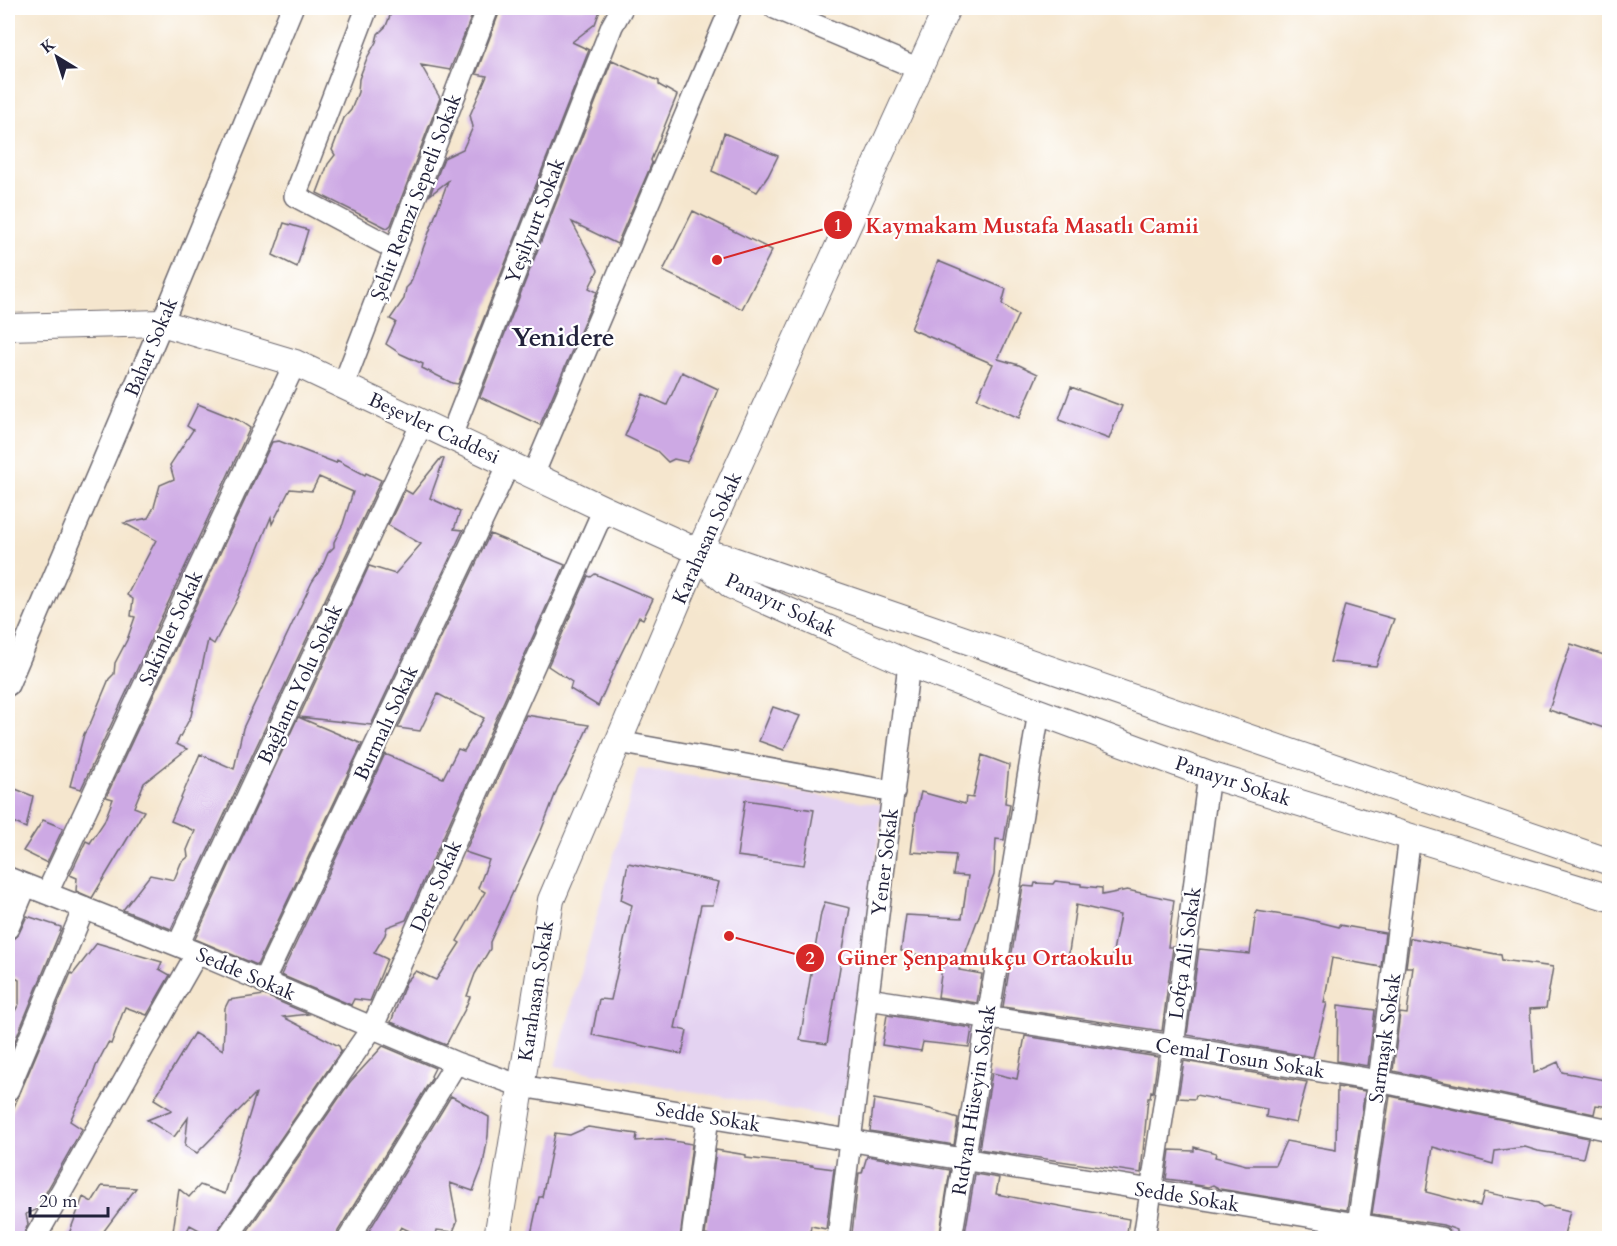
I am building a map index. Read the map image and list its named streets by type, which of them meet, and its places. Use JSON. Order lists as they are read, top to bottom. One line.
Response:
{"streets":{"street":["Şehit Remzi Sepetli Sokak","Yeşilyurt Sokak","Bahar Sokak","Beşevler Caddesi","Karahasan Sokak","Panayır Sokak","Sakinler Sokak","Bağlantı Yolu Sokak","Burmalı Sokak","Yener Sokak","Dere Sokak","Lofça Ali Sokak","Sedde Sokak","Sarmaşık Sokak","Cemal Tosun Sokak","Rıdvan Hüseyin Sokak"]},"crossings":[["Şehit Remzi Sepetli Sokak","Beşevler Caddesi"],["Yeşilyurt Sokak","Beşevler Caddesi"],["Bahar Sokak","Beşevler Caddesi"],["Beşevler Caddesi","Karahasan Sokak"],["Beşevler Caddesi","Panayır Sokak"],["Beşevler Caddesi","Sakinler Sokak"],["Beşevler Caddesi","Bağlantı Yolu Sokak"],["Beşevler Caddesi","Burmalı Sokak"],["Beşevler Caddesi","Dere Sokak"],["Karahasan Sokak","Panayır Sokak"],["Karahasan Sokak","Sedde Sokak"],["Panayır Sokak","Yener Sokak"],["Panayır Sokak","Lofça Ali Sokak"],["Panayır Sokak","Sarmaşık Sokak"],["Panayır Sokak","Rıdvan Hüseyin Sokak"],["Sakinler Sokak","Sedde Sokak"],["Bağlantı Yolu Sokak","Sedde Sokak"],["Burmalı Sokak","Sedde Sokak"],["Yener Sokak","Sedde Sokak"],["Yener Sokak","Cemal Tosun Sokak"],["Dere Sokak","Sedde Sokak"],["Lofça Ali Sokak","Sedde Sokak"],["Lofça Ali Sokak","Cemal Tosun Sokak"],["Sedde Sokak","Sarmaşık Sokak"],["Sedde Sokak","Rıdvan Hüseyin Sokak"],["Sarmaşık Sokak","Cemal Tosun Sokak"],["Cemal Tosun Sokak","Rıdvan Hüseyin Sokak"]],"districts":["Yenidere"],"places":["Kaymakam Mustafa Masatlı Camii","Güner Şenpamukçu Ortaokulu"],"scale_bar":"20 m","north":"top left"}
